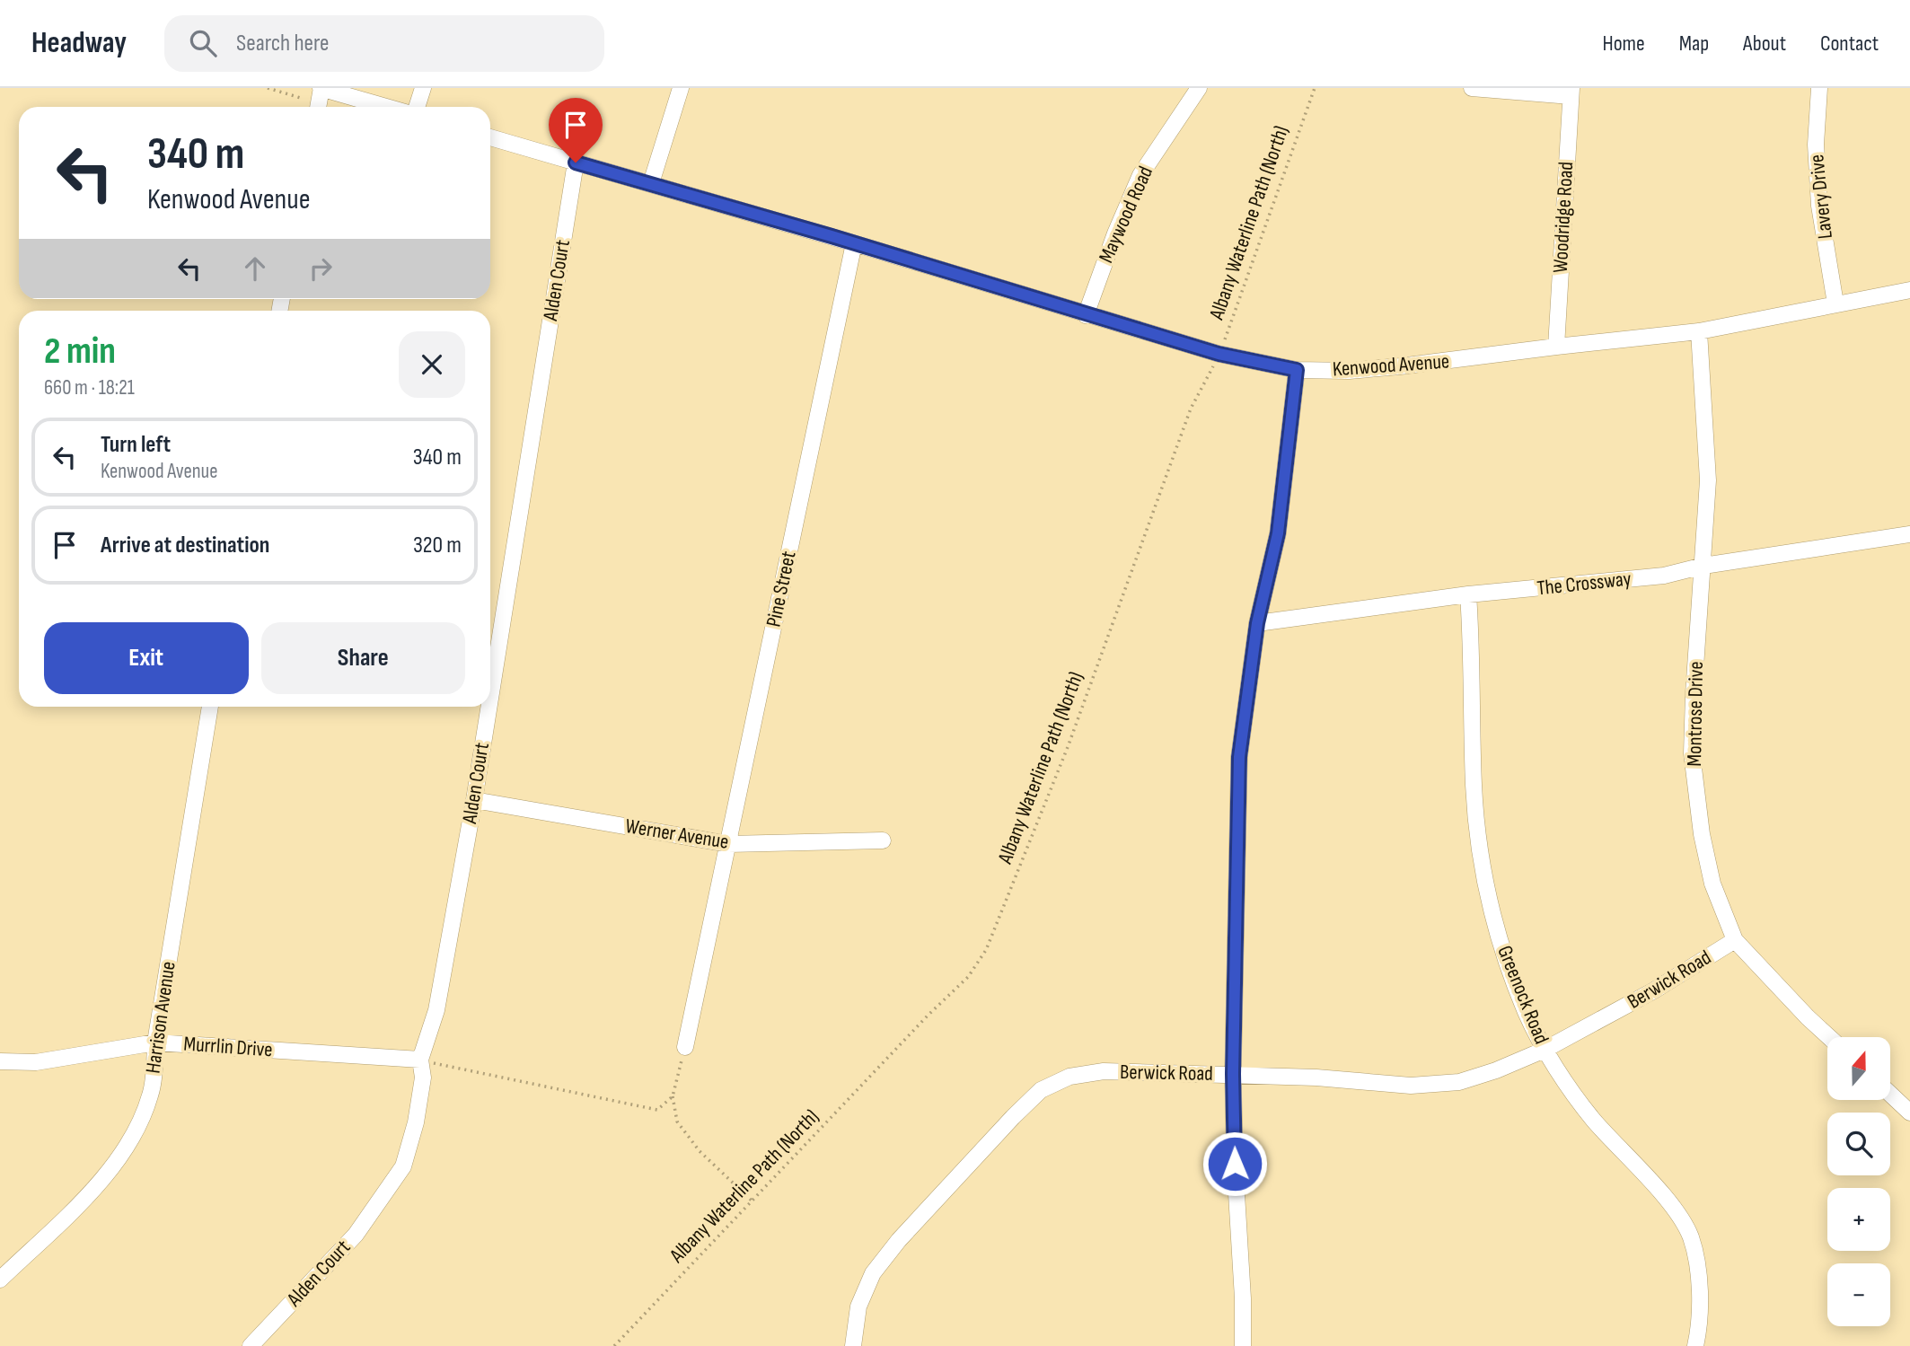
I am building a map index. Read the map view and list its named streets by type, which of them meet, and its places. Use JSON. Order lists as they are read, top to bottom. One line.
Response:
{"streets":{"street":["Lavery Drive","Maywood Road","Woodridge Road","Alden Court","Kenwood Avenue","The Crossway","Pine Street","Montrose Drive","Werner Avenue","Berwick Road","Greenock Road","Harrison Avenue","Murrlin Drive"],"path":["Albany Waterline Path (North)"]},"crossings":[["Lavery Drive","Kenwood Avenue"],["Maywood Road","Kenwood Avenue"],["Woodridge Road","Kenwood Avenue"],["Albany Waterline Path (North)","Kenwood Avenue"],["Alden Court","Kenwood Avenue"],["Alden Court","Werner Avenue"],["Alden Court","Murrlin Drive"],["Kenwood Avenue","Pine Street"],["Kenwood Avenue","Montrose Drive"],["The Crossway","Montrose Drive"],["The Crossway","Greenock Road"],["Pine Street","Werner Avenue"],["Montrose Drive","Berwick Road"],["Berwick Road","Greenock Road"],["Harrison Avenue","Murrlin Drive"]],"north":"top","page":{"header":"Headway","search":"Search here","nav":["Home","Map","About","Contact"],"turn":["340 m","Kenwood Avenue"],"heading":["2 min","660 m · 18:21"],"list":[{"name":"Turn left","note":"Kenwood Avenue","value":"340 m"},{"name":"Arrive at destination","value":"320 m"}],"buttons":["Exit","Share"],"map_buttons":["+","−"]}}
